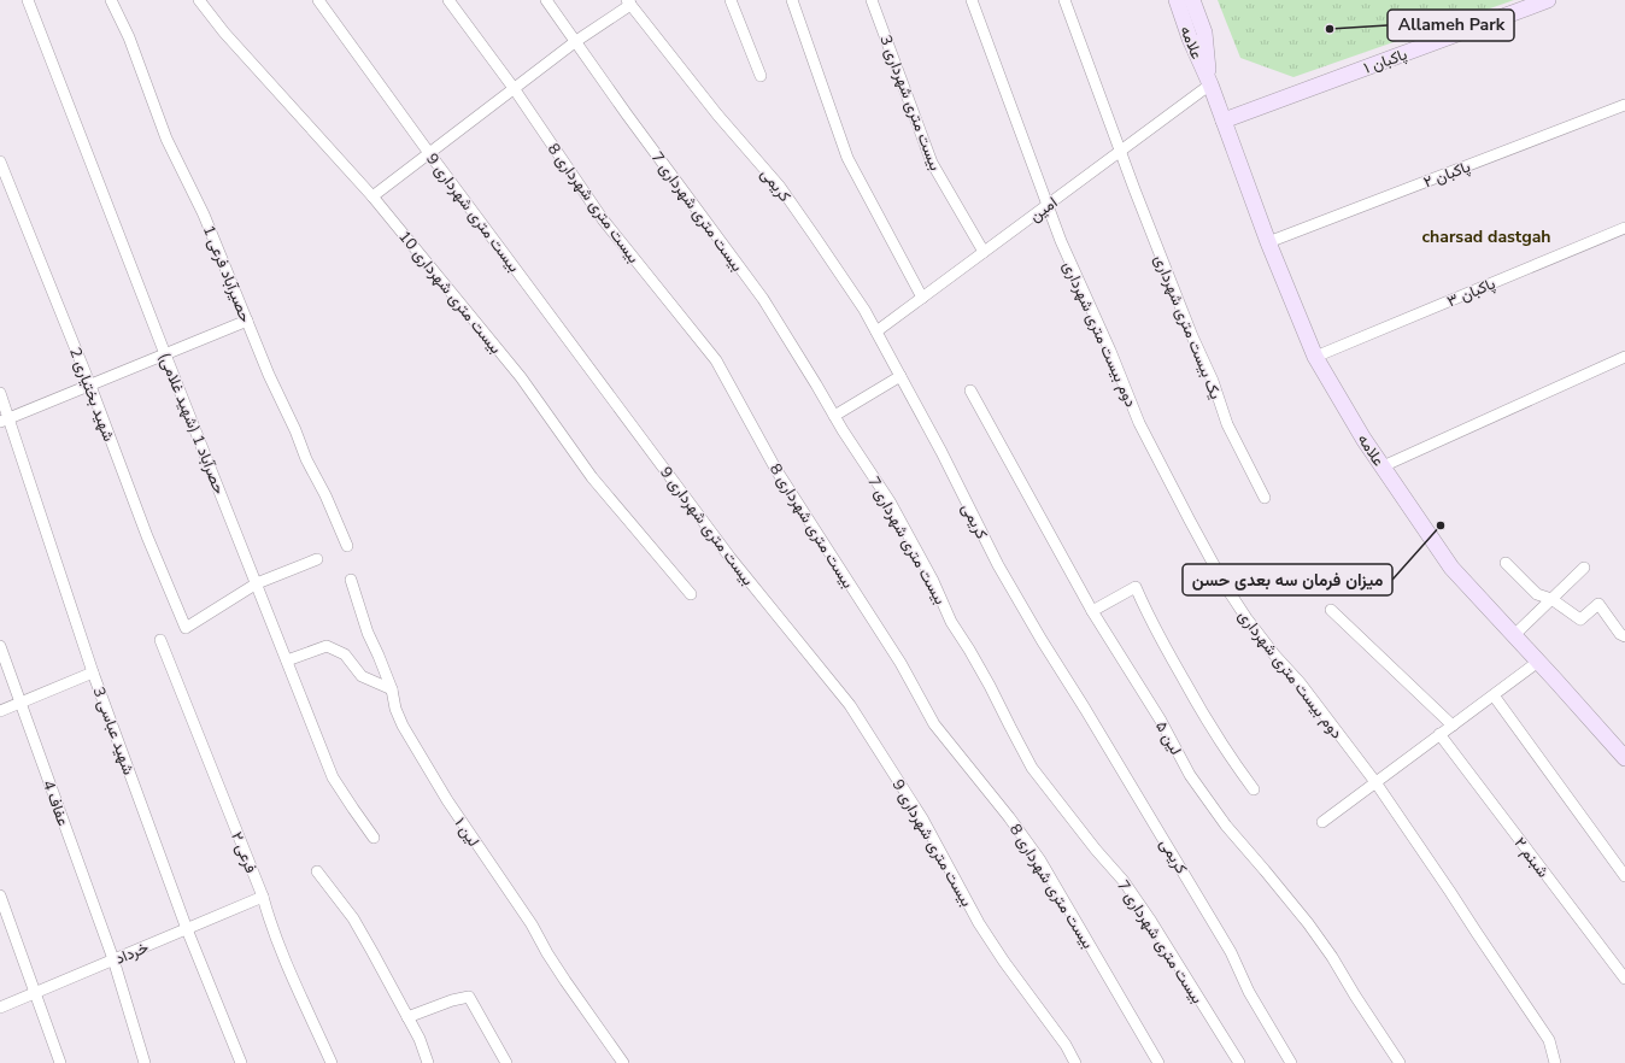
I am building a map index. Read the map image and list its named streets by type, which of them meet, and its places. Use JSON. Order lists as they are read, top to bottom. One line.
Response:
{"streets":{"street":["علامه","پاکبان ۱","بیست متری شهرداری 3","پاکبان ۲","کریمی","بیست متری شهرداری 8","امین","بیست متری شهرداری 7","بیست متری شهرداری 9","حصیرآباد فرعی 1","بیست متری شهرداری 10","پاکبان ۳","یک بیست متری شهرداری","دوم بیست متری شهرداری","شهید بختیاری 2","حصرآباد 1 (شهید غلامی)","شهید عباسی 3","لین ۵","عفاف 4","لین ۱","۲ فرعی","شبنم ۲","خرداد"]},"crossings":[["علامه","پاکبان ۱"],["علامه","پاکبان ۲"],["علامه","امین"],["علامه","پاکبان ۳"],["بیست متری شهرداری 3","امین"],["کریمی","امین"],["امین","یک بیست متری شهرداری"],["امین","دوم بیست متری شهرداری"],["شهید بختیاری 2","حصرآباد 1 (شهید غلامی)"],["شهید عباسی 3","خرداد"],["عفاف 4","خرداد"],["۲ فرعی","خرداد"]],"districts":["charsad dastgah"],"places":["Allameh Park","میزان فرمان سه بعدی حسن"]}
